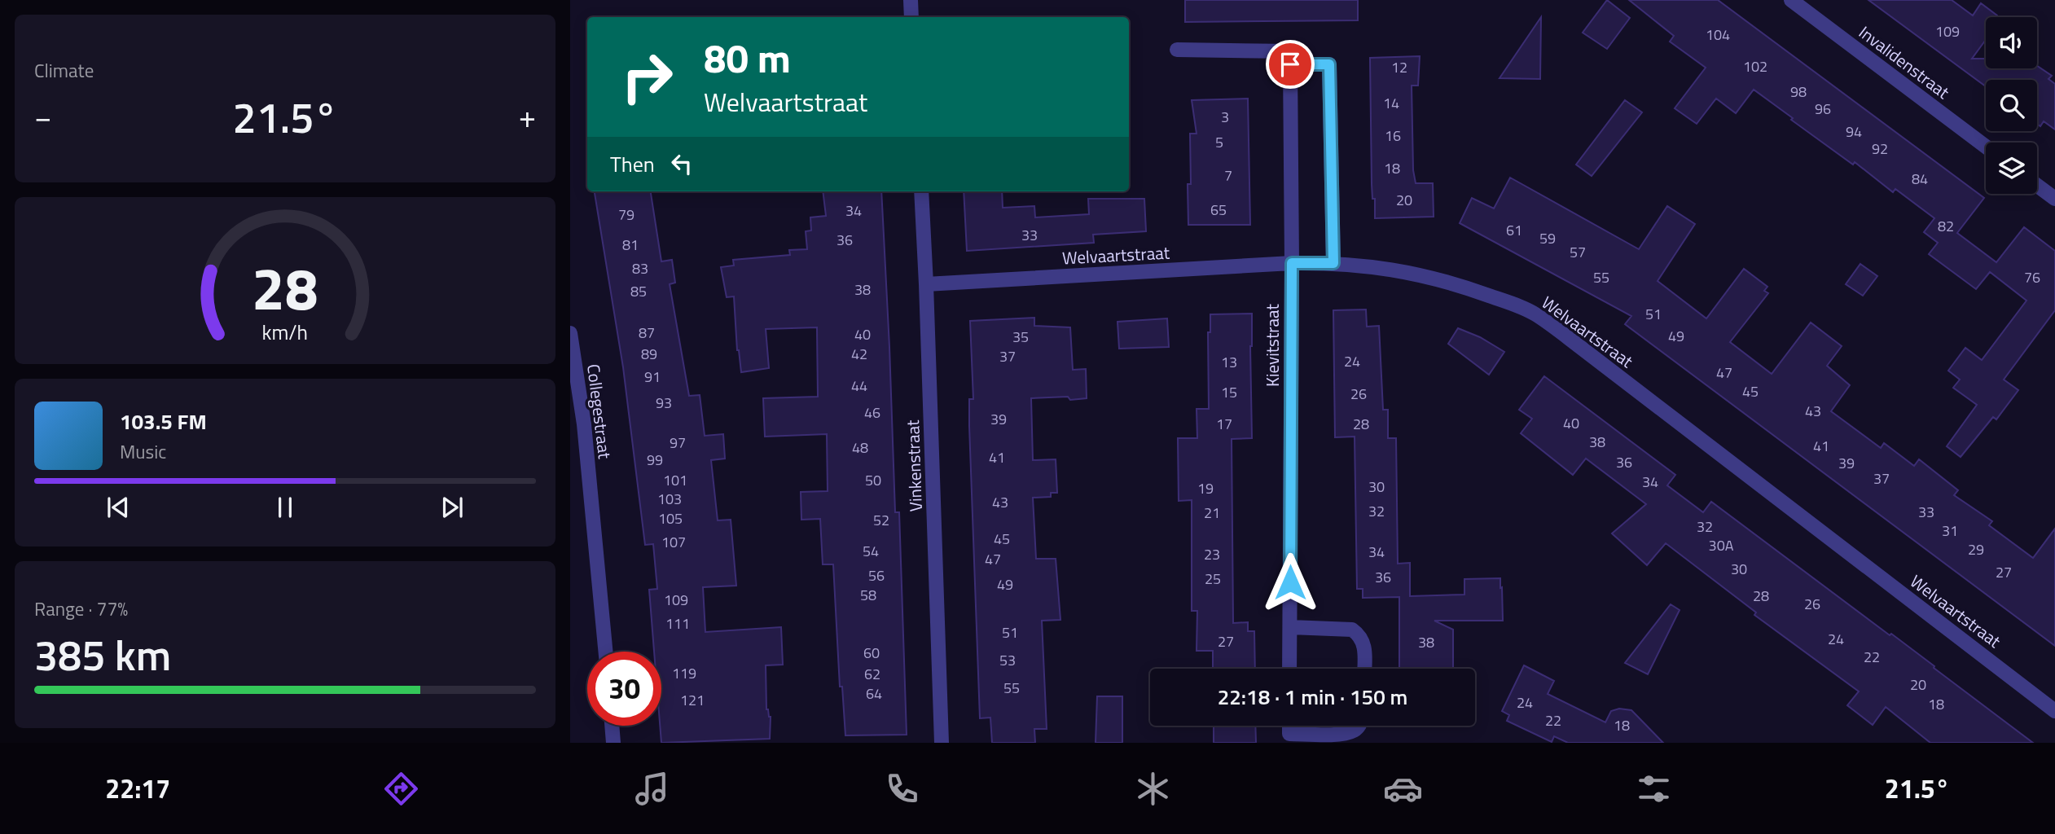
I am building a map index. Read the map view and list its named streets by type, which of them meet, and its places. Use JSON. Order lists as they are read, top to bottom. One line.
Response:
{"streets":{"street":["Invalidenstraat","Welvaartstraat","Kievitstraat","Collegestraat","Vinkenstraat"]},"crossings":[["Welvaartstraat","Kievitstraat"],["Welvaartstraat","Vinkenstraat"]],"house_numbers":["109","104","102","12","98","14","96","3","94","16","5","92","18","7","84","20","65","34","79","82","61","33","59","36","81","57","83","55","76","38","85","51","87","40","49","35","89","42","37","24","13","47","91","44","45","15","26","93","43","46","39","40","17","28","38","97","41","48","41","99","36","39","37","101","50","34","30","19","103","43","32","33","21","105","52","32","31","45","107","30A","29","54","34","23","47","30","27","56","36","25","49","58","28","109","26","111","51","24","27","38","60","22","53","119","62","20","55","64","121","24","18","22","18"],"page":{"tile":["Climate",["Range · 77%","385 km"]],"turn":["80 m","Welvaartstraat"],"heat":["−","21.5°","+"],"then":"Then","song":["103.5 FM","Music"],"limit":"30","trip":"22:18 · 1 min · 150 m","tabs":["22:17","21.5°"],"gauge":["28","km/h"]}}
